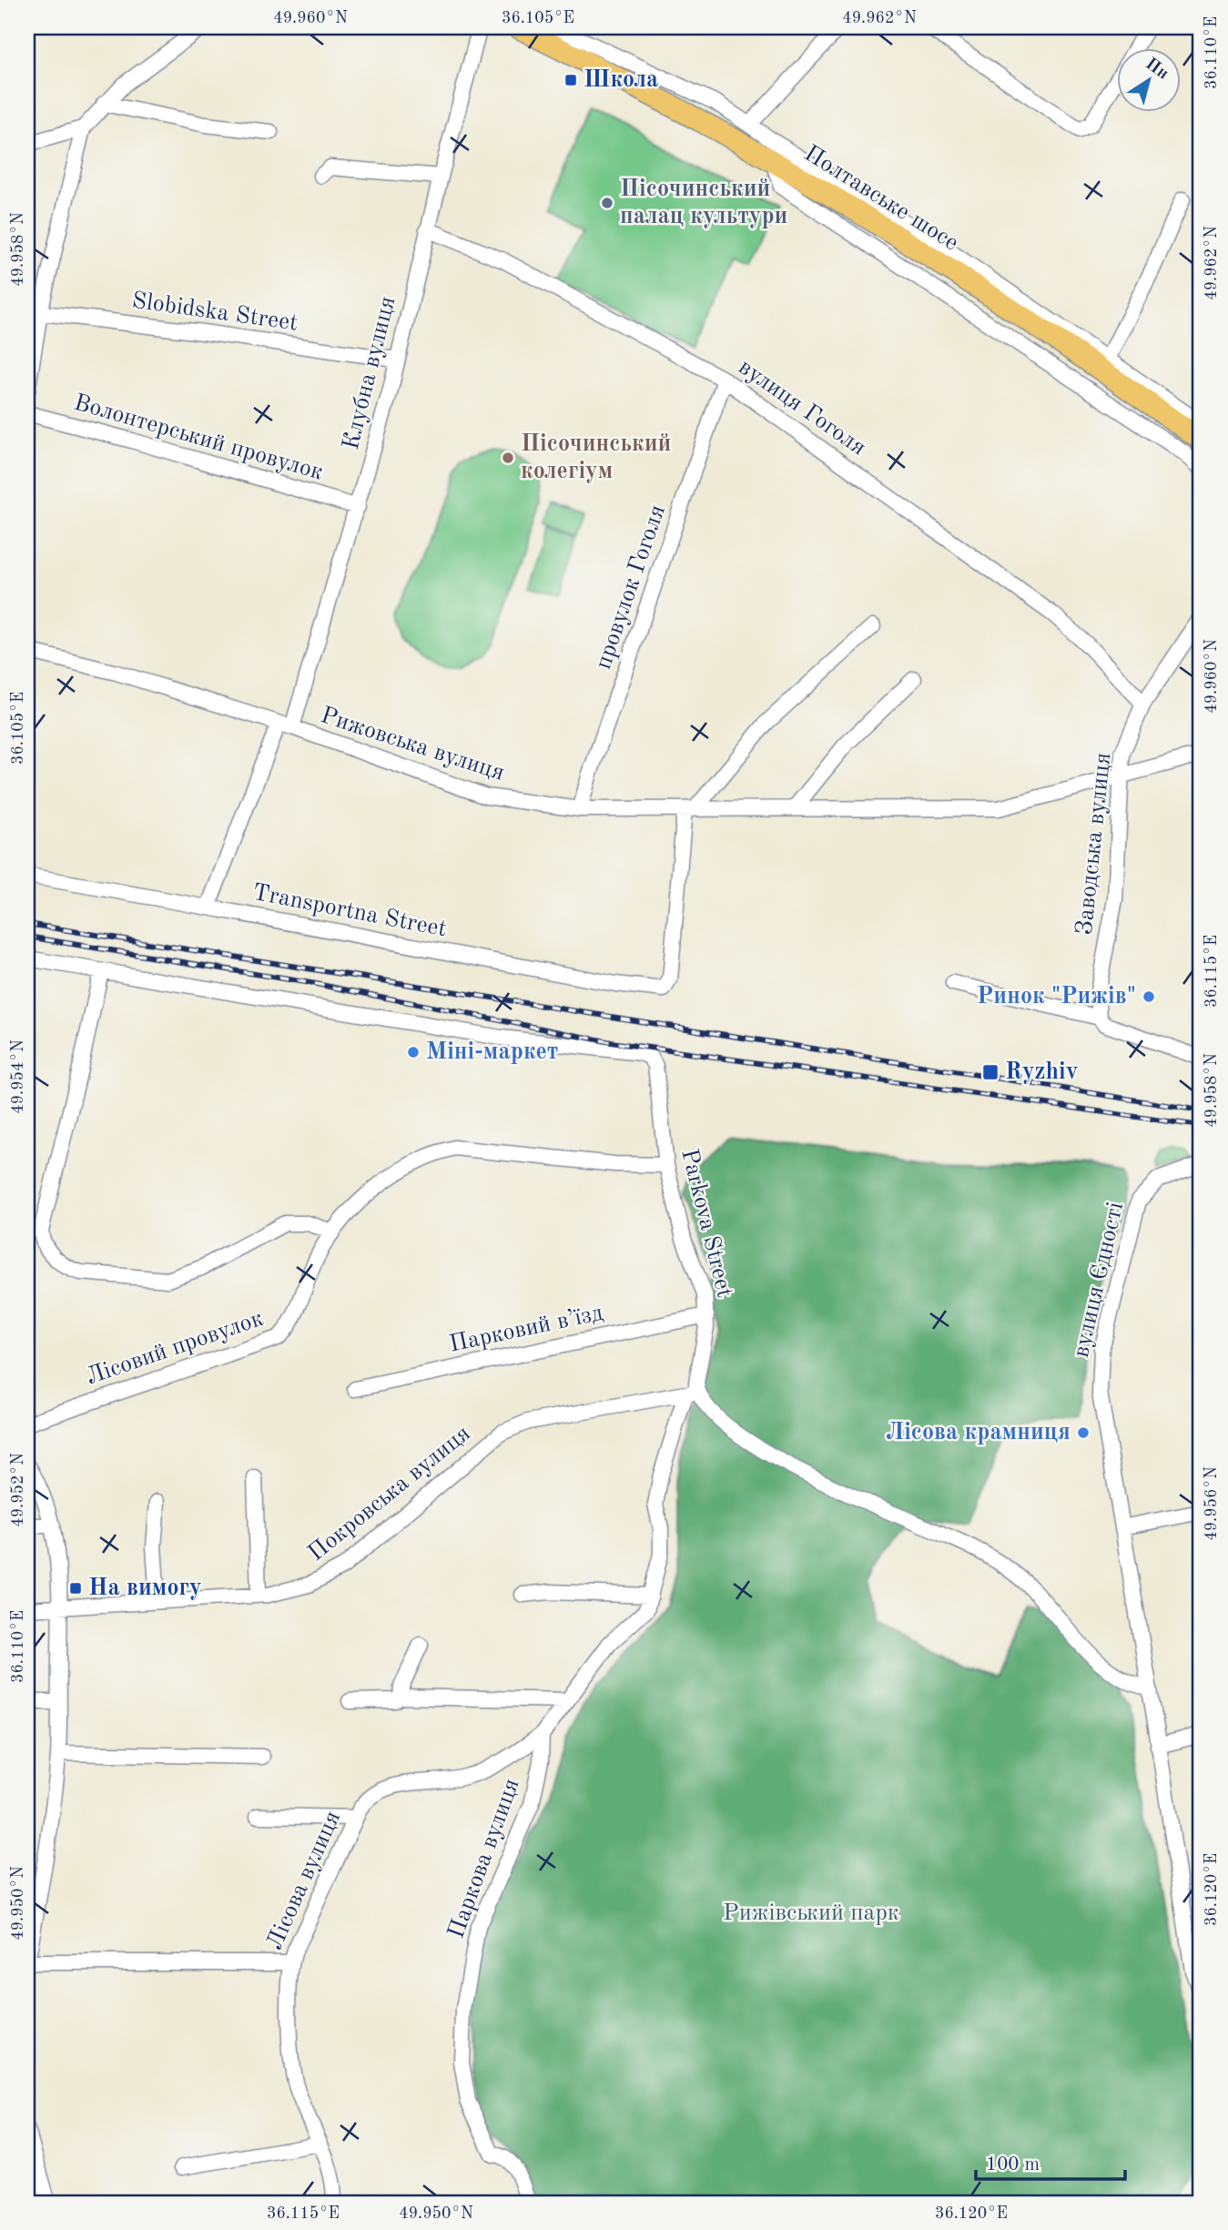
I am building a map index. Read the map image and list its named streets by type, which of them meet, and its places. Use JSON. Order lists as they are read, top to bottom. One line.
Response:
{"streets":{"highway":["Полтавське шосе"],"street":["Slobidska Street","Клубна вулиця","вулиця Гоголя","Волонтерський провулок","провулок Гоголя","Рижовська вулиця","Заводська вулиця","Transportna Street","Parkova Street","вулиця Єдності","Парковий в’їзд","Лісовий провулок","Покровська вулиця","Паркова вулиця","Лісова вулиця"]},"crossings":[["Slobidska Street","Клубна вулиця"],["Клубна вулиця","вулиця Гоголя"],["Клубна вулиця","Волонтерський провулок"],["Клубна вулиця","Рижовська вулиця"],["Клубна вулиця","Transportna Street"],["вулиця Гоголя","провулок Гоголя"],["вулиця Гоголя","Заводська вулиця"],["провулок Гоголя","Рижовська вулиця"],["Рижовська вулиця","Заводська вулиця"],["Рижовська вулиця","Transportna Street"],["Parkova Street","Парковий в’їзд"],["Parkova Street","Лісовий провулок"],["Parkova Street","Покровська вулиця"],["Parkova Street","Паркова вулиця"],["Parkova Street","Лісова вулиця"],["Паркова вулиця","Лісова вулиця"]],"parks":["Рижівський парк"],"places":{"transit":["Школа","Ryzhiv","На вимогу"],"other":["Пісочинський палац культури","Пісочинський колегіум","Ринок \"Рижів\"","Міні-маркет","Лісова крамниця"]},"scale_bar":"100 m","north":"top right","coordinates":["49.960°N","36.105°E","49.962°N","36.110°E","49.958°N","36.115°E","49.954°N","49.952°N","49.956°N","36.120°E","49.950°N"]}
